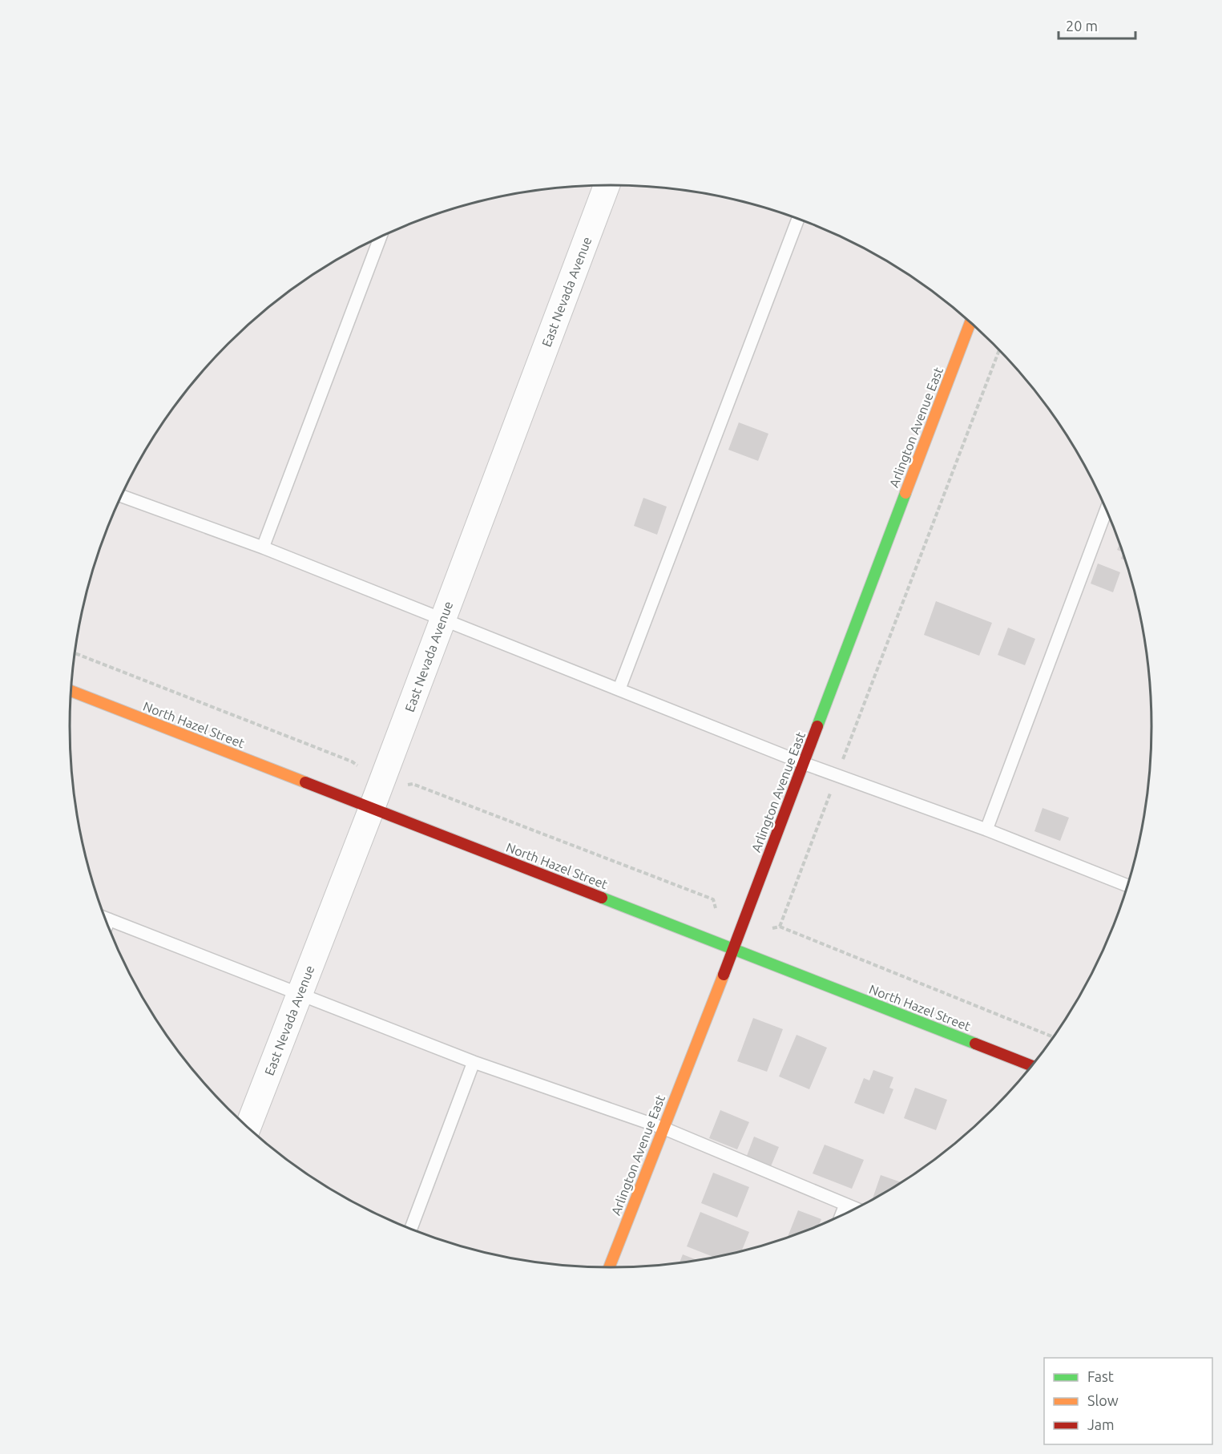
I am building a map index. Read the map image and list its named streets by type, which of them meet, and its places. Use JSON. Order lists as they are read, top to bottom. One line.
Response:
{"streets":{"street":["East Nevada Avenue","Arlington Avenue East","North Hazel Street"]},"crossings":[["East Nevada Avenue","North Hazel Street"],["Arlington Avenue East","North Hazel Street"]],"legend":["Fast","Slow","Jam"],"scale_bar":"20 m"}
